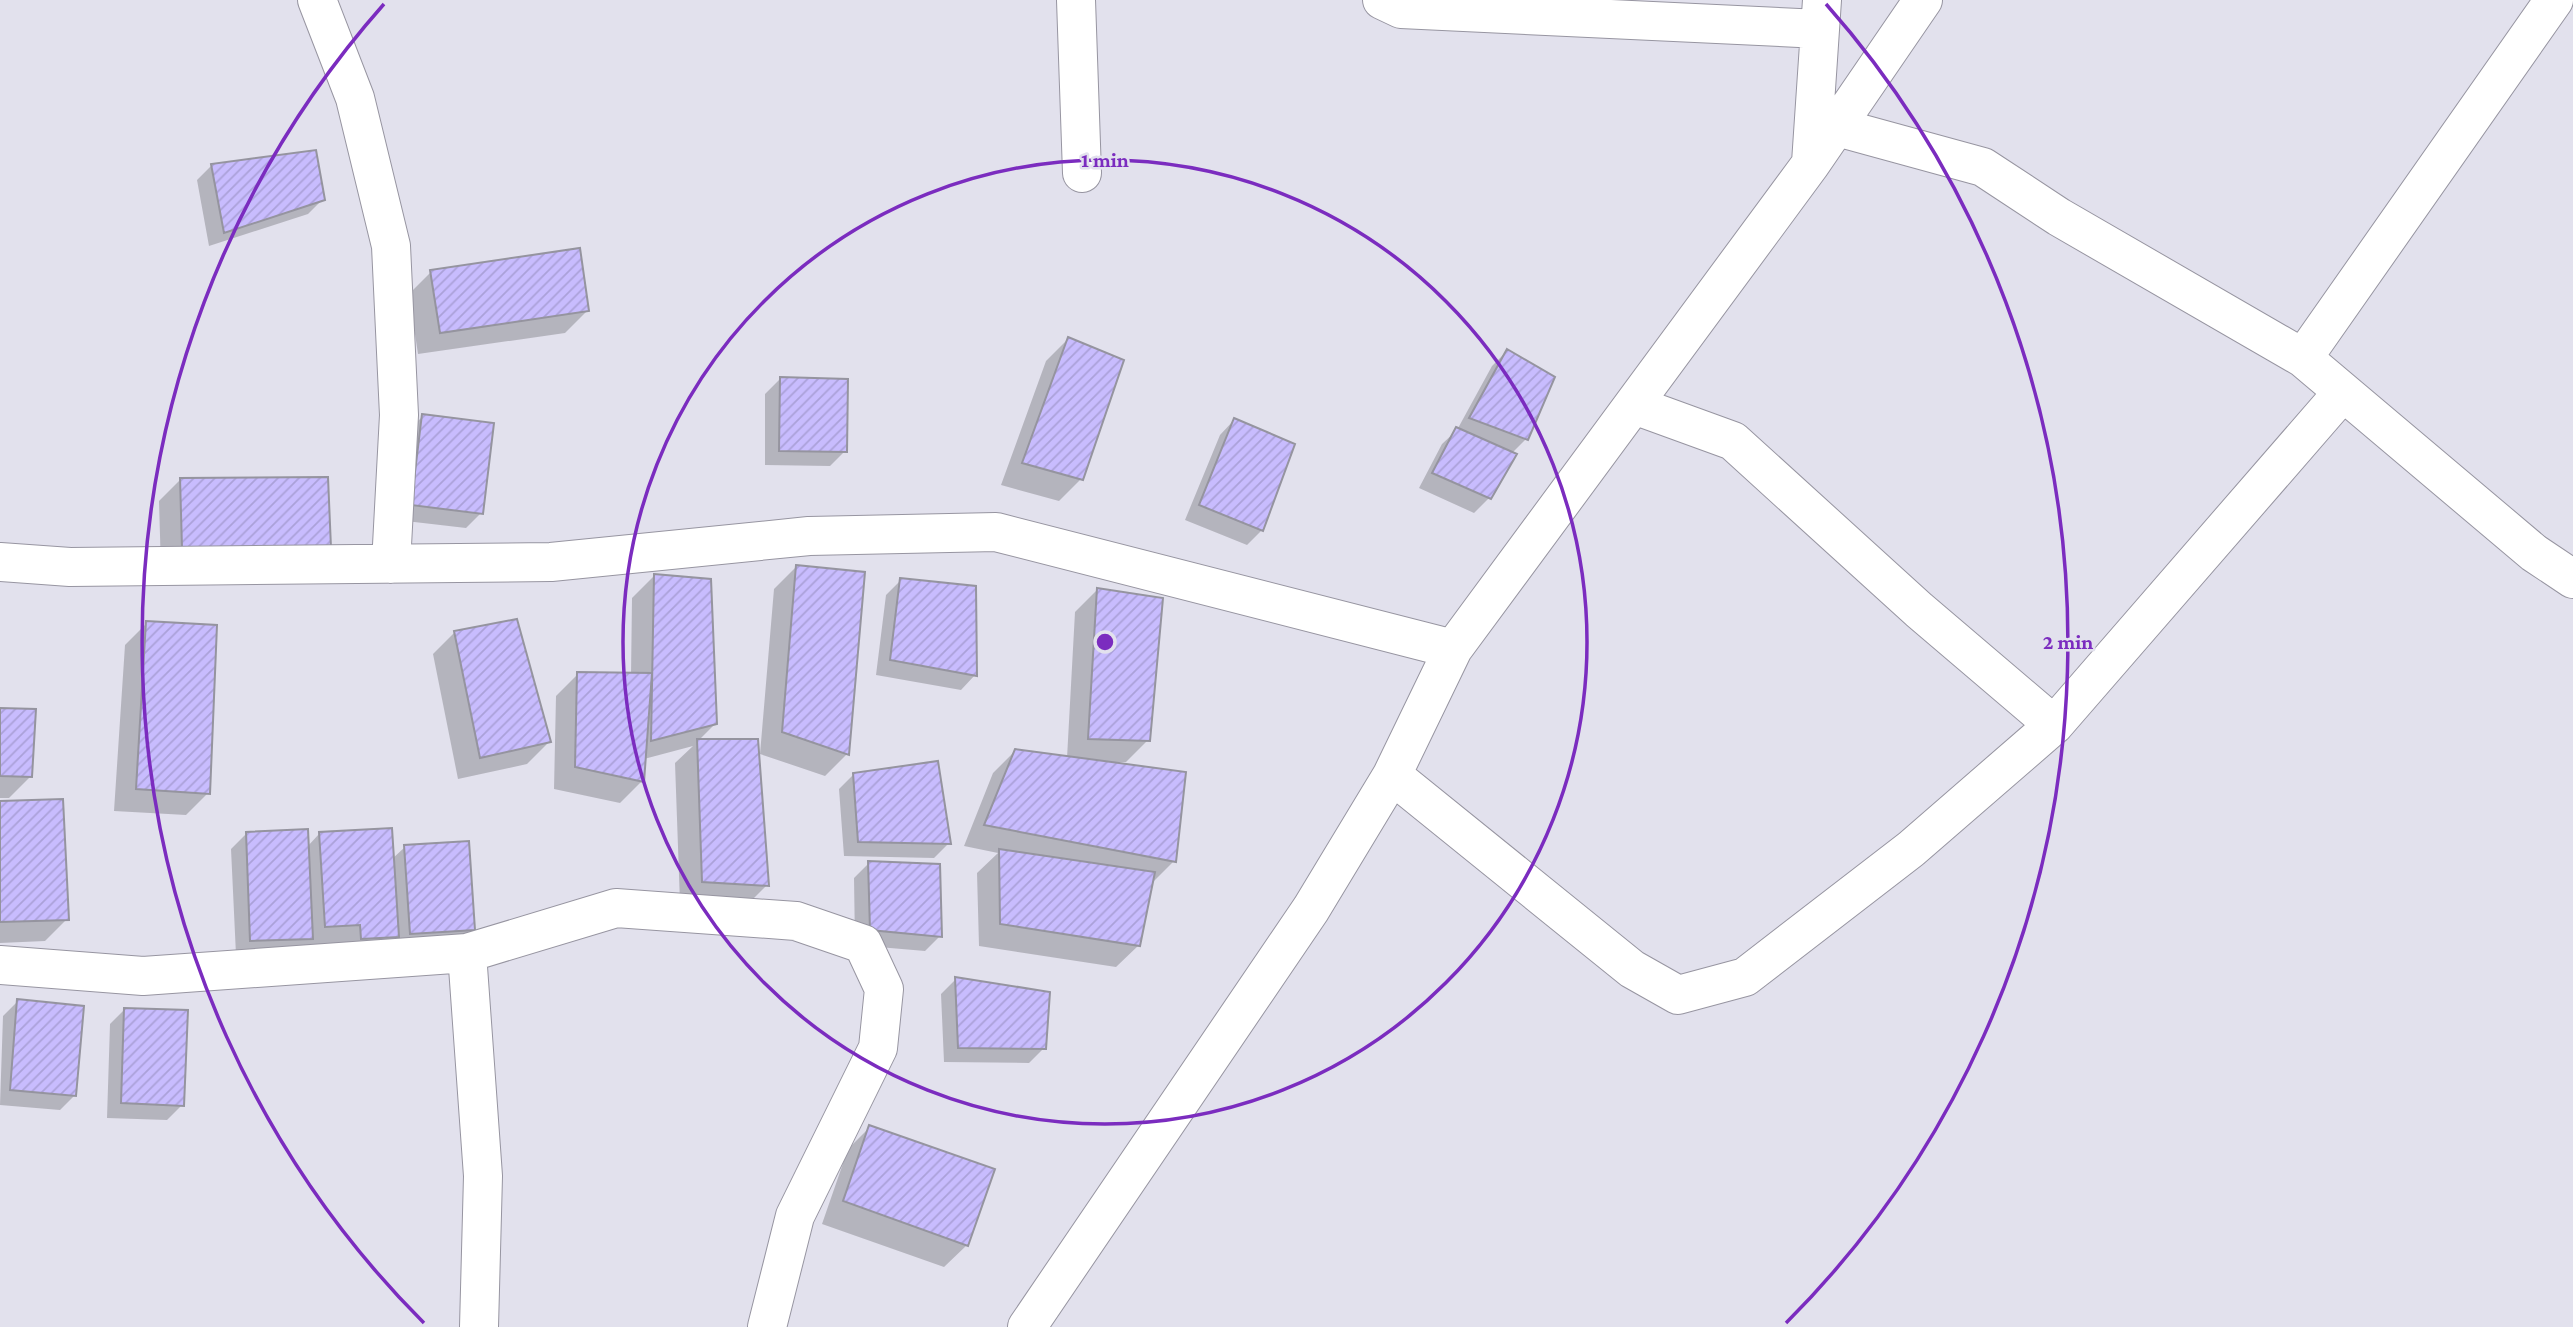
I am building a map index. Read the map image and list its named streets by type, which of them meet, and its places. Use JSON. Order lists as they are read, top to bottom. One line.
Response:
{"rings":["1 min","2 min"]}
